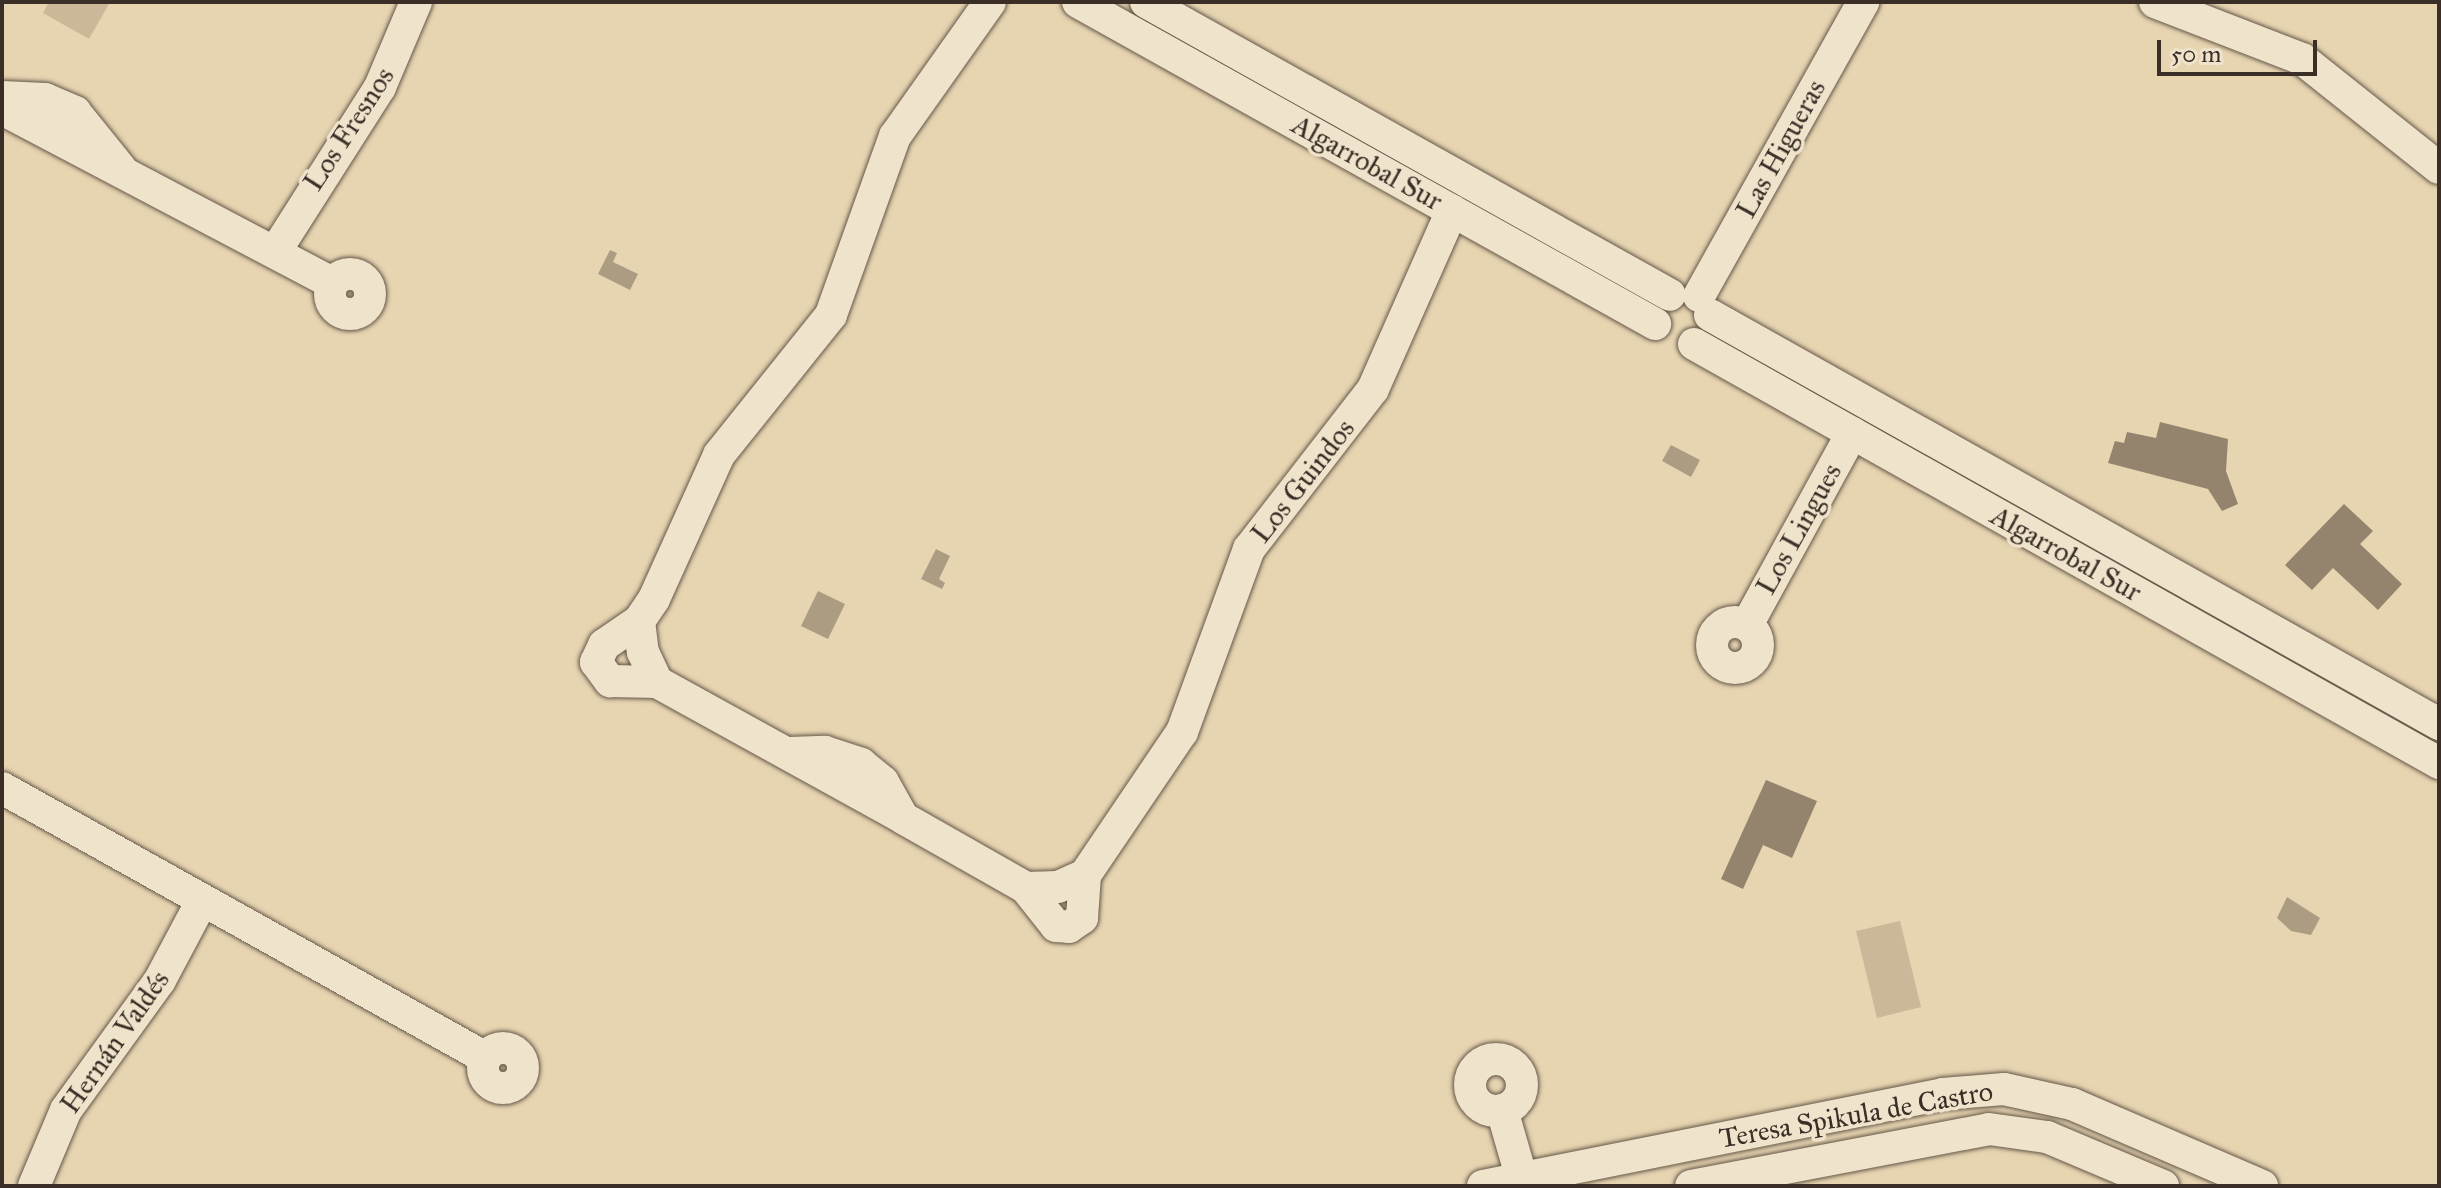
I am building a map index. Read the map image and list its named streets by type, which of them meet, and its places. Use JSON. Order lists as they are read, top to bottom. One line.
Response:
{"streets":{"street":["Los Fresnos","Las Higueras","Algarrobal Sur","Los Guindos","Los Lingues","Hernán Valdés","Teresa Spikula de Castro"]},"crossings":[["Las Higueras","Algarrobal Sur"],["Algarrobal Sur","Los Guindos"],["Algarrobal Sur","Los Lingues"]],"scale_bar":"50 m"}
